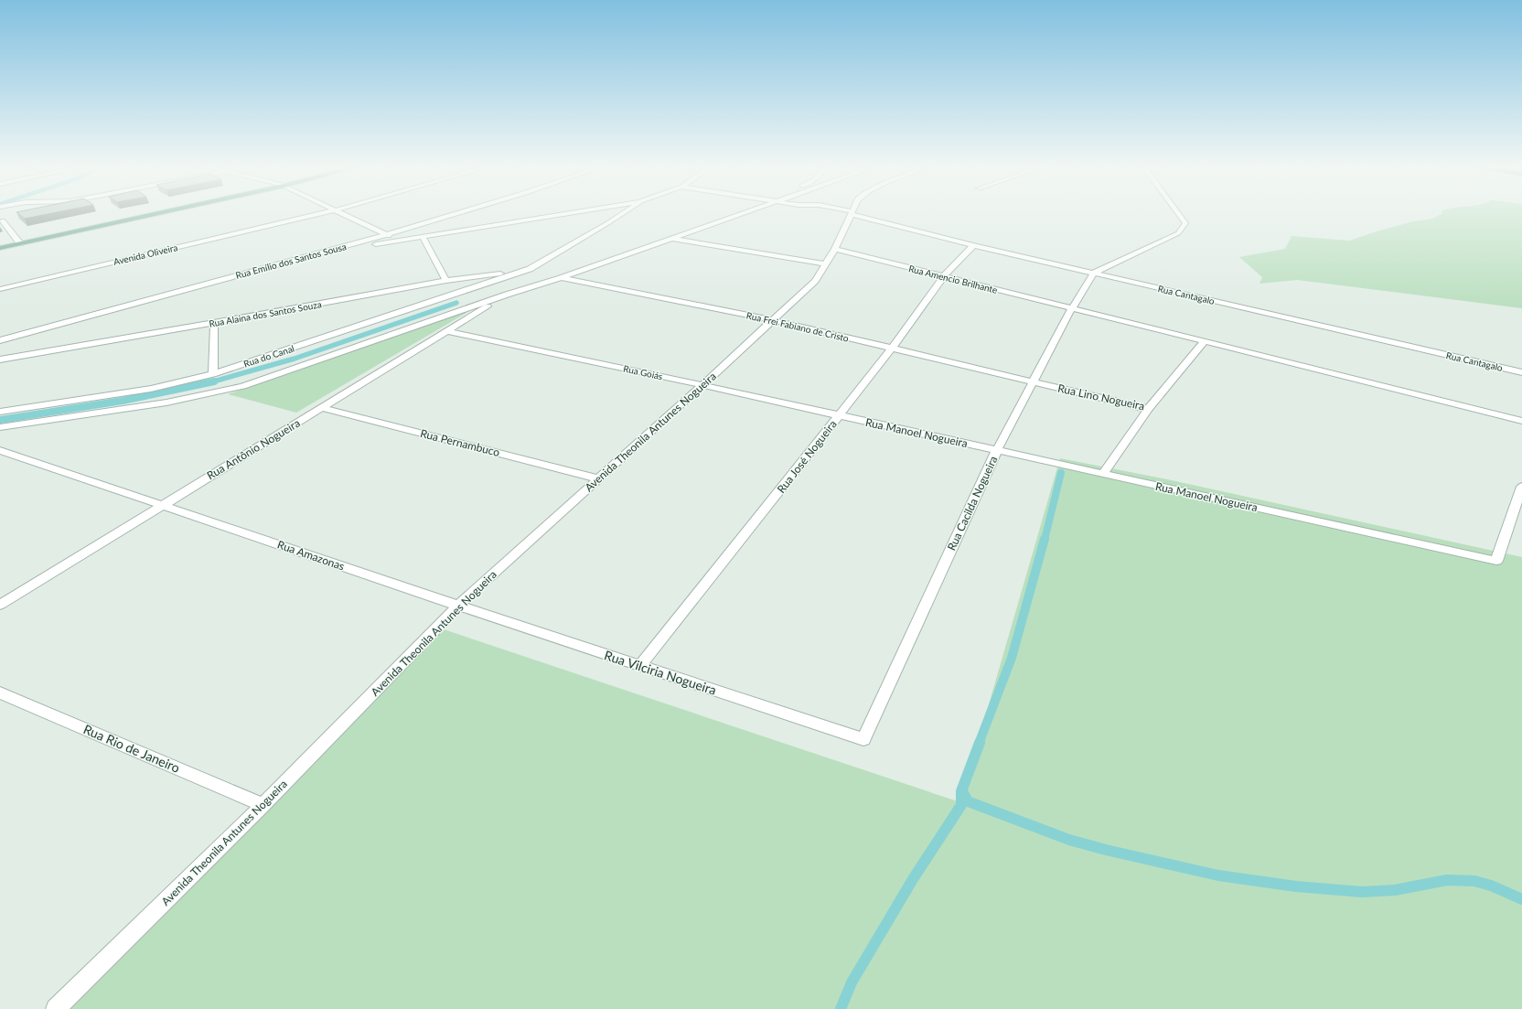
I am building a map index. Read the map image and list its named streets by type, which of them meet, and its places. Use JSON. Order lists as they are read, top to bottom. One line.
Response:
{"streets":{"street":["Avenida Oliveira","Rua Emílio dos Santos Sousa","Rua Amencio Brilhante","Rua Cantagalo","Rua Alaina dos Santos Souza","Rua Frei Fabiano de Cristo","Rua do Canal","Rua Goiás","Rua Lino Nogueira","Avenida Theonila Antunes Nogueira","Rua Manoel Nogueira","Rua Pernambuco","Rua Antônio Nogueira","Rua José Nogueira","Rua Cacilda Nogueira","Rua Amazonas","Rua Vilciria Nogueira","Rua Rio de Janeiro"]},"crossings":[["Rua Amencio Brilhante","Rua Lino Nogueira"],["Rua Amencio Brilhante","Avenida Theonila Antunes Nogueira"],["Rua Amencio Brilhante","Rua José Nogueira"],["Rua Amencio Brilhante","Rua Cacilda Nogueira"],["Rua Cantagalo","Rua José Nogueira"],["Rua Cantagalo","Rua Cacilda Nogueira"],["Rua Alaina dos Santos Souza","Rua do Canal"],["Rua Frei Fabiano de Cristo","Rua Lino Nogueira"],["Rua Frei Fabiano de Cristo","Avenida Theonila Antunes Nogueira"],["Rua Frei Fabiano de Cristo","Rua José Nogueira"],["Rua Frei Fabiano de Cristo","Rua Cacilda Nogueira"],["Rua do Canal","Rua Antônio Nogueira"],["Rua Goiás","Avenida Theonila Antunes Nogueira"],["Rua Goiás","Rua Manoel Nogueira"],["Rua Goiás","Rua Antônio Nogueira"],["Rua Goiás","Rua José Nogueira"],["Rua Lino Nogueira","Rua Cacilda Nogueira"],["Avenida Theonila Antunes Nogueira","Rua Pernambuco"],["Avenida Theonila Antunes Nogueira","Rua Amazonas"],["Avenida Theonila Antunes Nogueira","Rua Vilciria Nogueira"],["Avenida Theonila Antunes Nogueira","Rua Rio de Janeiro"],["Rua Manoel Nogueira","Rua José Nogueira"],["Rua Manoel Nogueira","Rua Cacilda Nogueira"],["Rua Pernambuco","Rua Antônio Nogueira"],["Rua Antônio Nogueira","Rua Amazonas"],["Rua José Nogueira","Rua Vilciria Nogueira"],["Rua Cacilda Nogueira","Rua Vilciria Nogueira"],["Rua Amazonas","Rua Vilciria Nogueira"]]}
